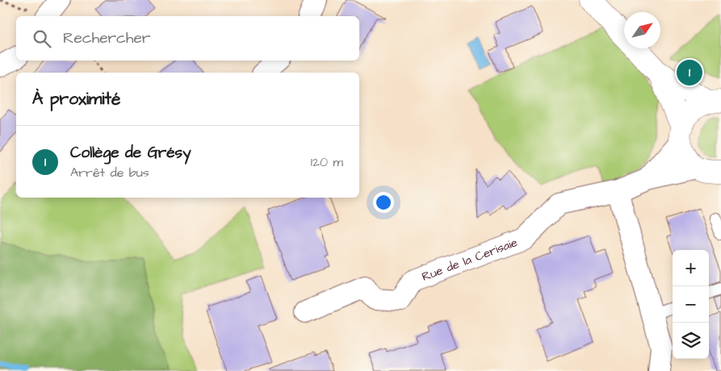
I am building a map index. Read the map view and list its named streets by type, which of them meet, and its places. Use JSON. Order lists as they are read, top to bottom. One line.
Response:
{"streets":{"street":["Rue de la Cerisaie"]},"north":"top right","page":{"search":"Rechercher","pins":"1","heading":"À proximité","list":[{"mark":"1","name":"Collège de Grésy","note":"Arrêt de bus","value":"120 m"}],"map_buttons":["+","−"]}}
